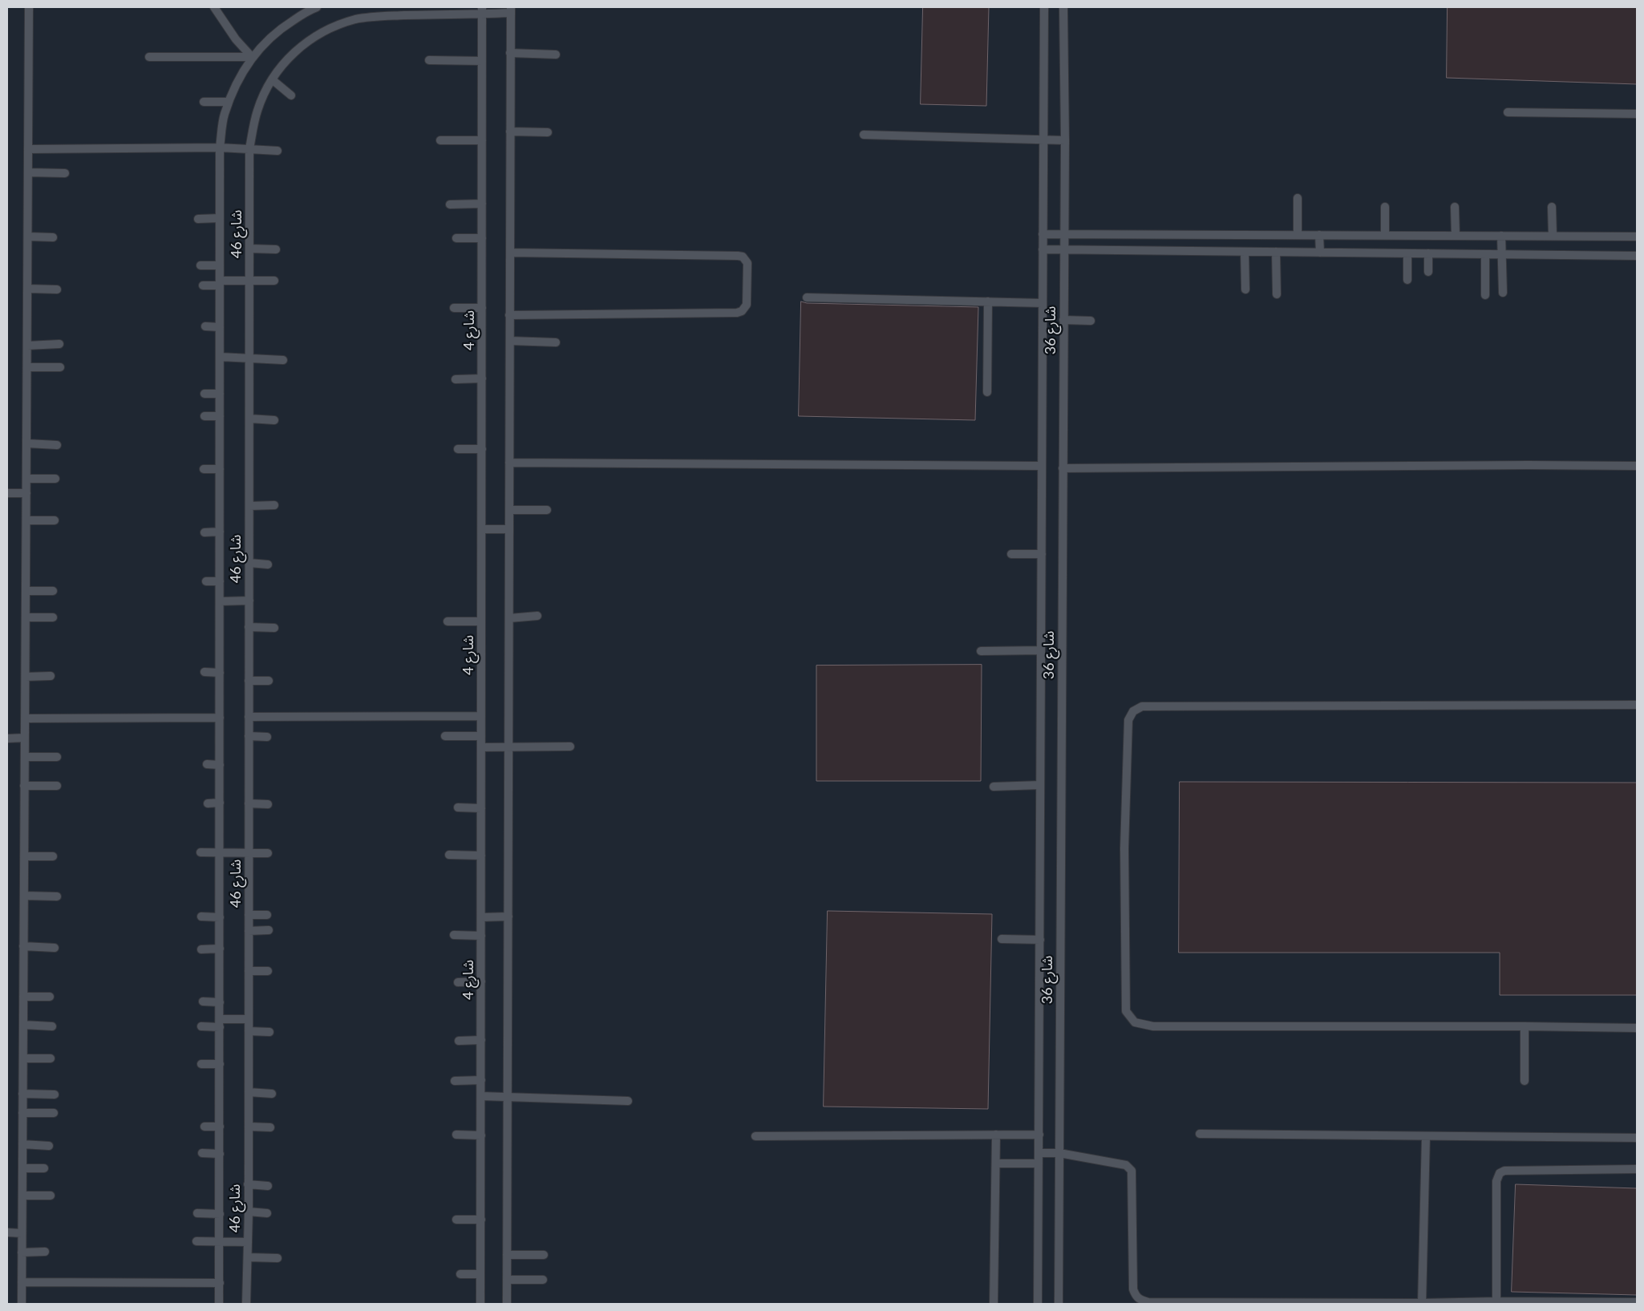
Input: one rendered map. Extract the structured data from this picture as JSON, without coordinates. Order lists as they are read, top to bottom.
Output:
{
  "streets": {
    "lane": ["شارع 46", "شارع 4", "شارع 36"]
  },
  "crossings": [
    ["شارع 46", "شارع 4"]
  ]
}
